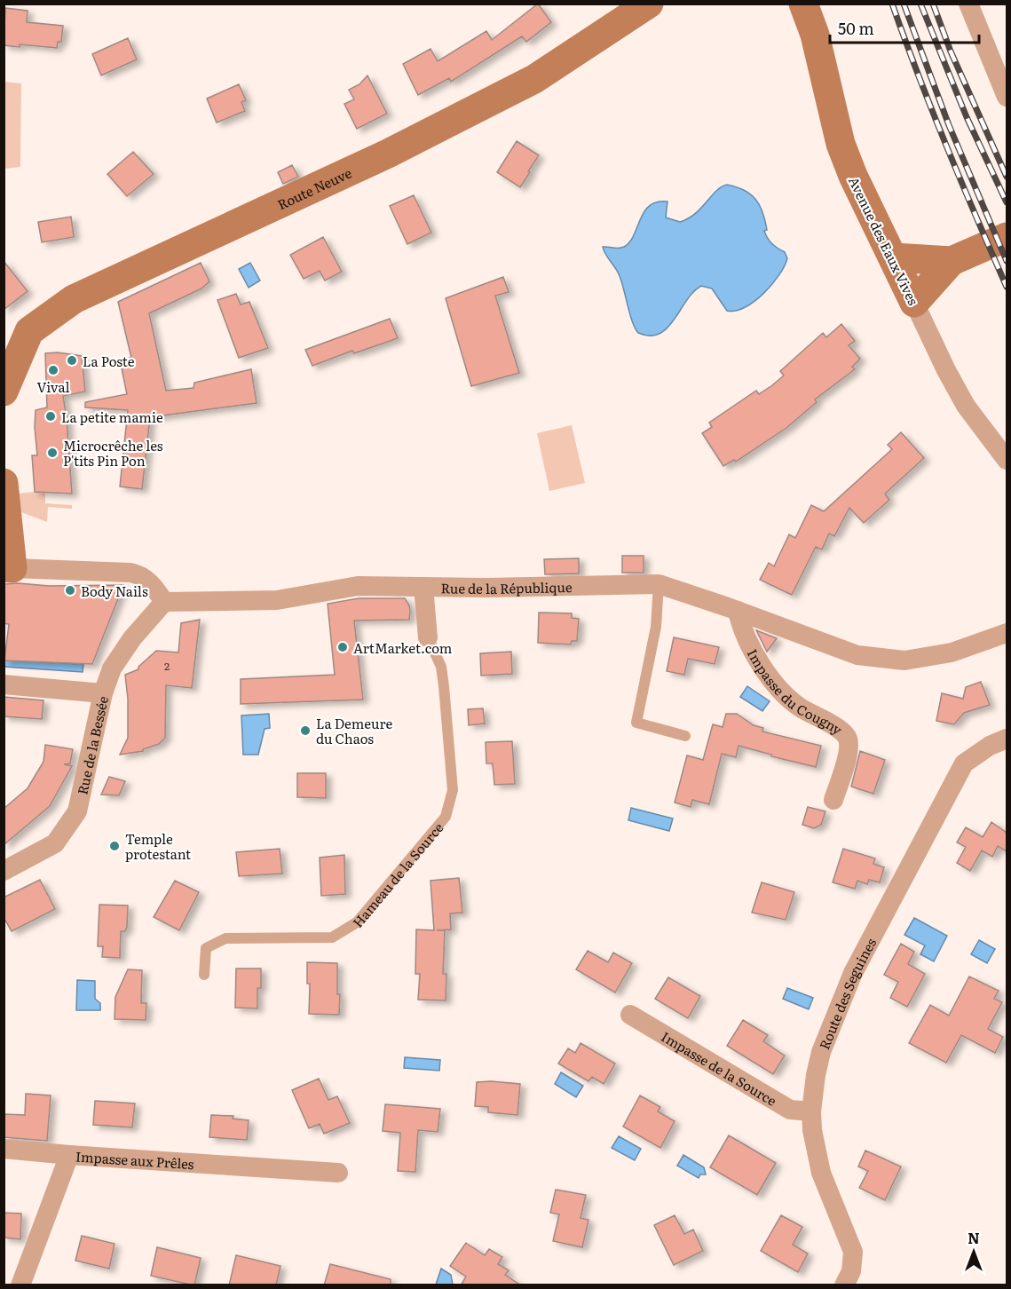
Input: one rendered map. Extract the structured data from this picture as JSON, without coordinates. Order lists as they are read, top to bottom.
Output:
{
  "streets": {
    "main road": ["Route Neuve", "Avenue des Eaux Vives"],
    "street": [
      "Rue de la République",
      "Impasse du Cougny",
      "Rue de la Bessée",
      "Hameau de la Source",
      "Route des Seguines",
      "Impasse de la Source",
      "Impasse aux Prêles"
    ]
  },
  "crossings": [
    ["Rue de la République", "Impasse du Cougny"],
    ["Rue de la République", "Rue de la Bessée"],
    ["Rue de la République", "Hameau de la Source"],
    ["Route des Seguines", "Impasse de la Source"]
  ],
  "places": [
    "La Poste",
    "Vival",
    "La petite mamie",
    "Microcrêche les P'tits Pin Pon",
    "Body Nails",
    "ArtMarket.com",
    "La Demeure du Chaos",
    "Temple protestant"
  ],
  "house_numbers": ["2"],
  "scale_bar": "50 m",
  "north": "top"
}
